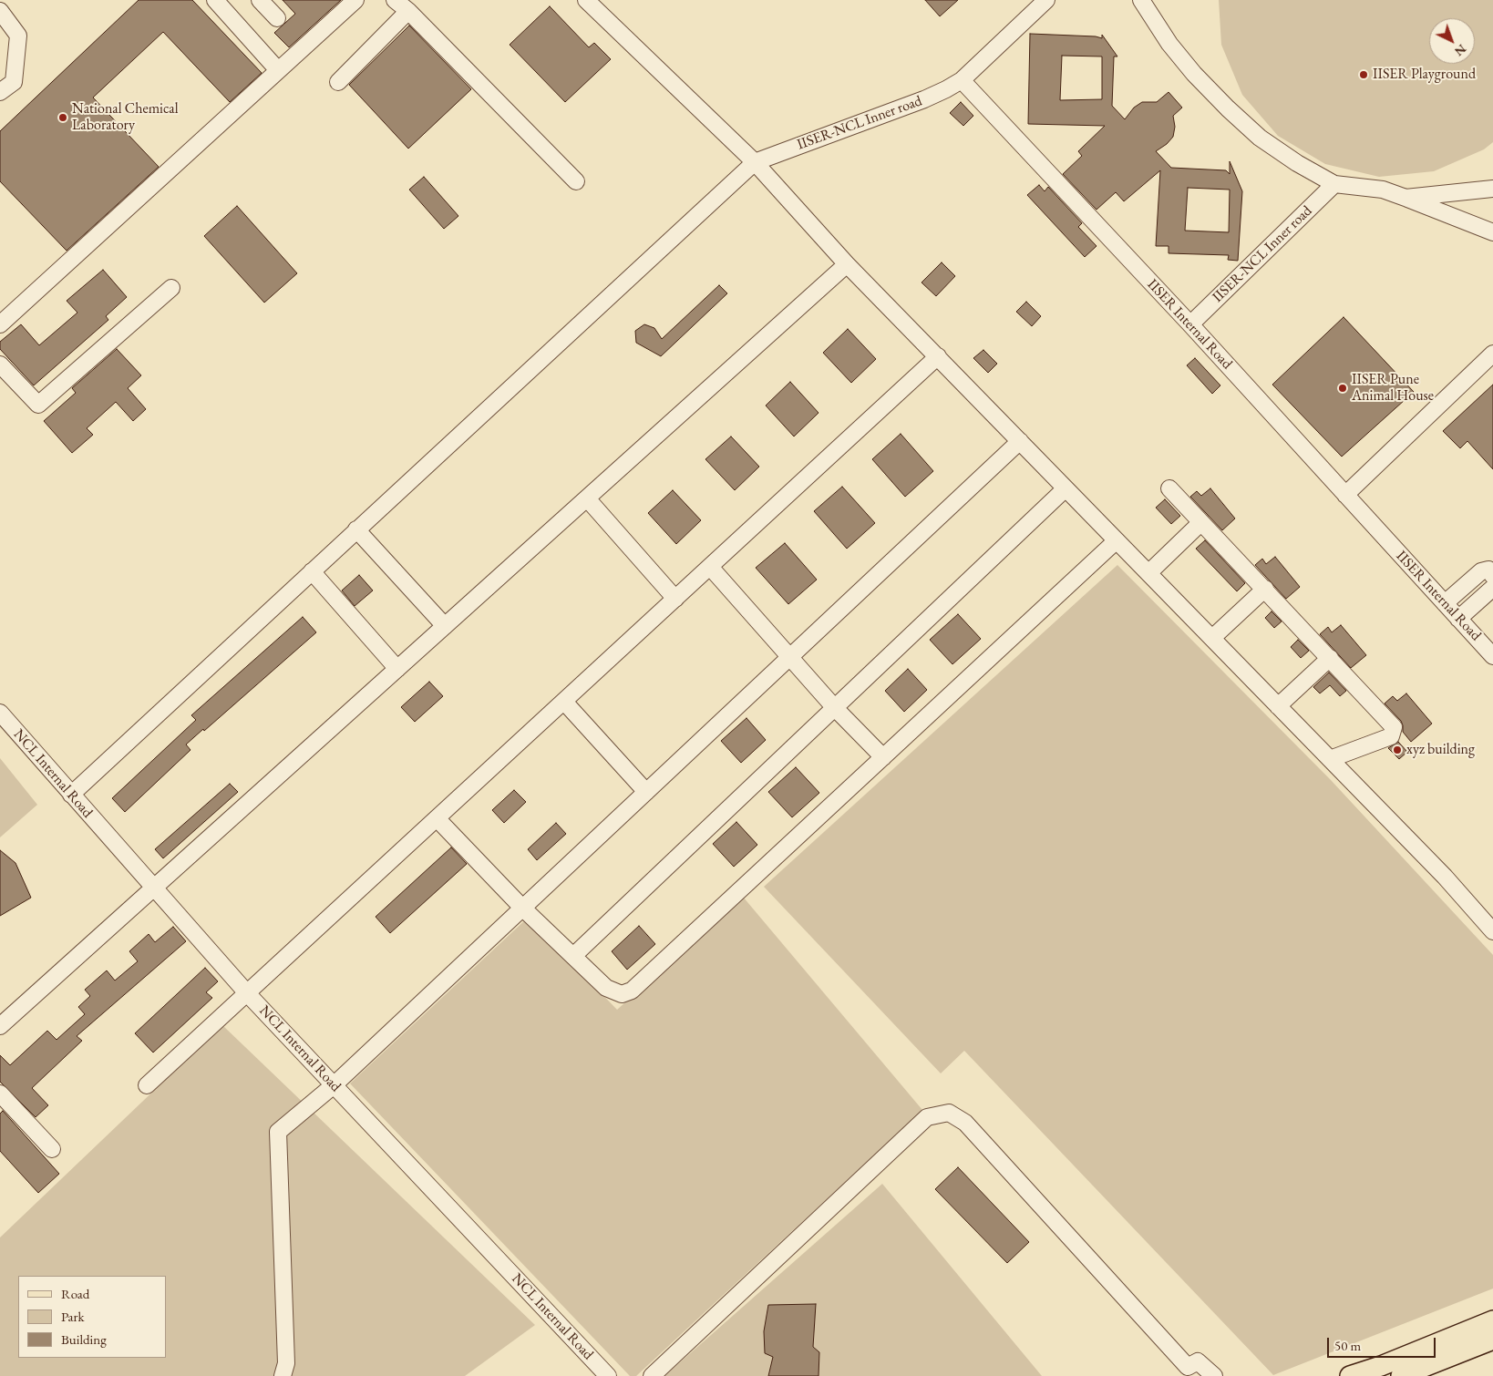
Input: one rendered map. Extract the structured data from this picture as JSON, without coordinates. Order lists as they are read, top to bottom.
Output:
{
  "streets": {
    "lane": ["IISER-NCL Inner road", "IISER Internal Road", "NCL Internal Road"]
  },
  "crossings": [
    ["IISER-NCL Inner road", "IISER Internal Road"]
  ],
  "places": [
    "IISER Playground",
    "National Chemical Laboratory",
    "IISER Pune Animal House",
    "xyz building"
  ],
  "legend": ["Road", "Park", "Building"],
  "scale_bar": "50 m",
  "north": "bottom right"
}
